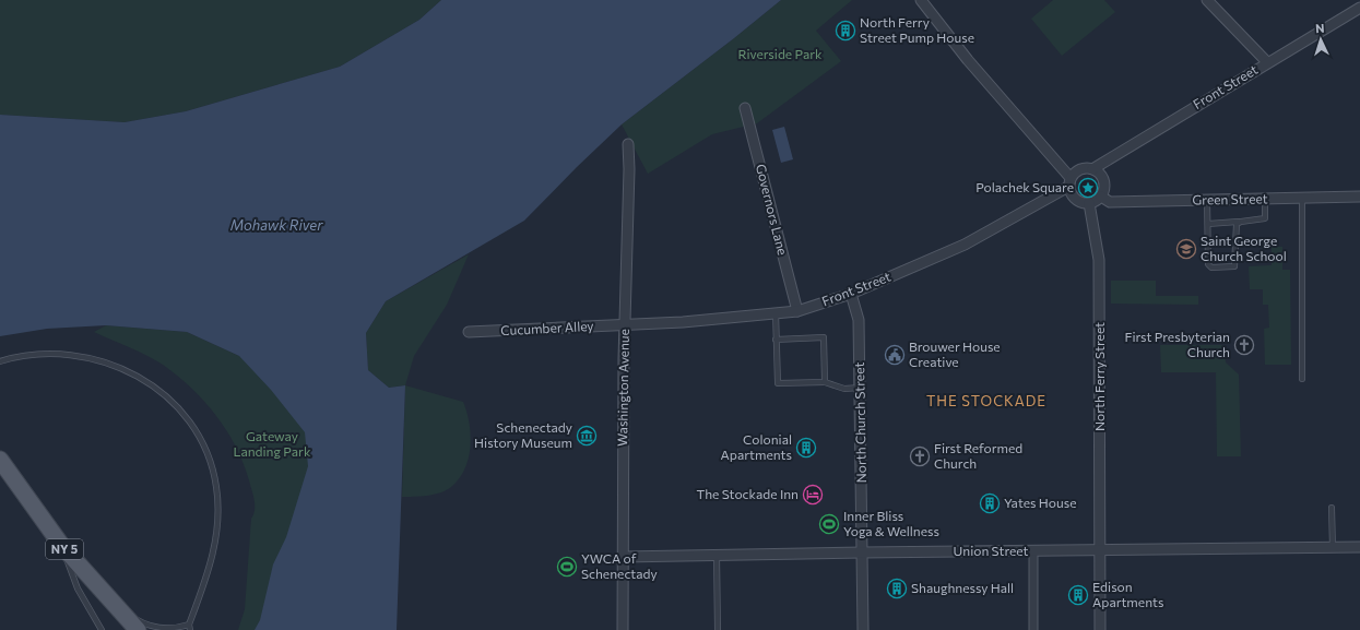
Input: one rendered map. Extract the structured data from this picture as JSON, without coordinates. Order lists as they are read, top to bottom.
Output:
{
  "streets": {
    "main road": ["NY 5"],
    "street": [
      "Front Street",
      "Green Street",
      "Governors Lane",
      "Cucumber Alley",
      "North Ferry Street",
      "Washington Avenue",
      "North Church Street",
      "Union Street"
    ]
  },
  "crossings": [
    ["Front Street", "Green Street"],
    ["Front Street", "Governors Lane"],
    ["Front Street", "Cucumber Alley"],
    ["Front Street", "North Ferry Street"],
    ["Front Street", "Washington Avenue"],
    ["Front Street", "North Church Street"],
    ["Green Street", "North Ferry Street"],
    ["Cucumber Alley", "Washington Avenue"],
    ["North Ferry Street", "Union Street"],
    ["Washington Avenue", "Union Street"],
    ["North Church Street", "Union Street"]
  ],
  "districts": ["THE STOCKADE"],
  "water": ["Mohawk River"],
  "parks": ["Riverside Park", "Gateway Landing Park"],
  "places": {
    "building": [
      "North Ferry Street Pump House",
      "Colonial Apartments",
      "Yates House",
      "Shaughnessy Hall",
      "Edison Apartments"
    ],
    "place": ["Polachek Square"],
    "school or university": ["Saint George Church School"],
    "church": ["First Presbyterian Church", "First Reformed Church"],
    "public building": ["Brouwer House Creative"],
    "museum": ["Schenectady History Museum"],
    "hotel": ["The Stockade Inn"],
    "sports": ["Inner Bliss Yoga & Wellness", "YWCA of Schenectady"]
  },
  "north": "top"
}
